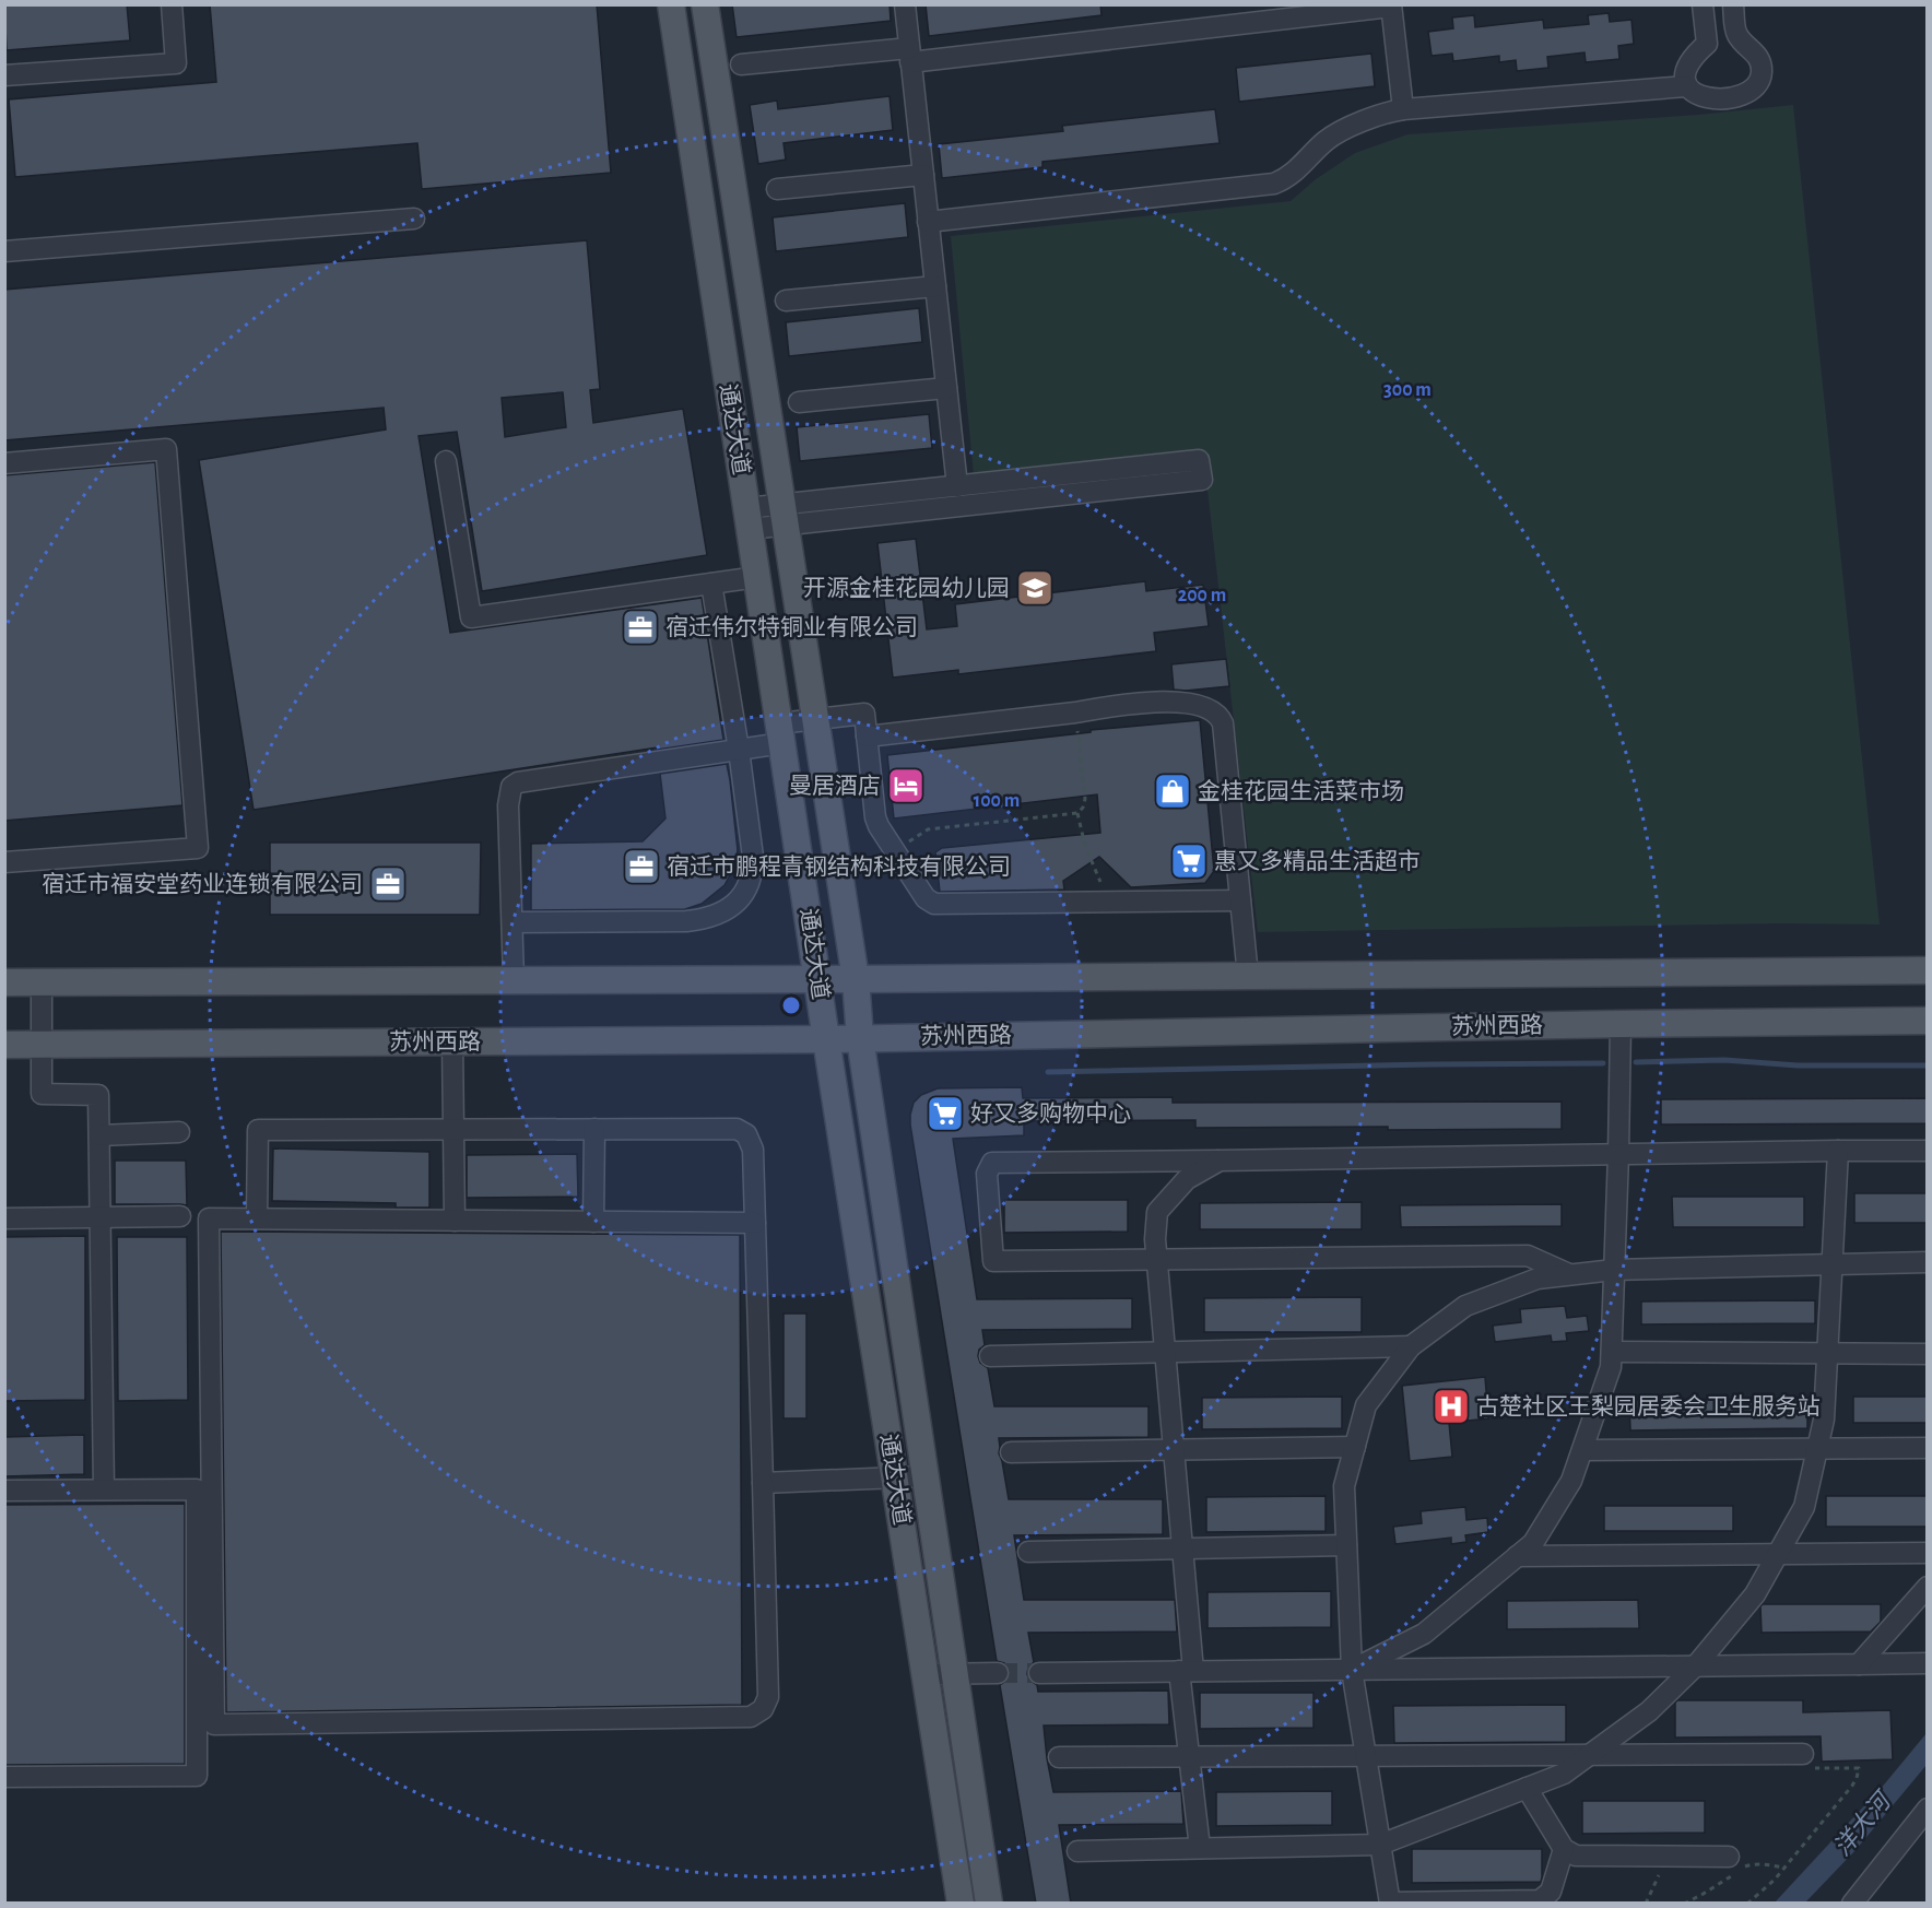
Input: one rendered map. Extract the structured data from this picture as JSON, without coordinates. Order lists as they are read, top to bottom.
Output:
{
  "streets": {
    "main road": ["通达大道", "苏州西路"]
  },
  "crossings": [
    ["通达大道", "苏州西路"]
  ],
  "water": ["洋大河"],
  "places": {
    "school or university": ["开源金桂花园幼儿园"],
    "office": ["宿迁伟尔特铜业有限公司", "宿迁市鹏程青钢结构科技有限公司", "宿迁市福安堂药业连锁有限公司"],
    "hotel": ["曼居酒店"],
    "shop": ["金桂花园生活菜市场"],
    "supermarket": ["惠又多精品生活超市", "好又多购物中心"],
    "hospital": ["古楚社区王梨园居委会卫生服务站"]
  },
  "rings": ["300 m", "200 m", "100 m"]
}
